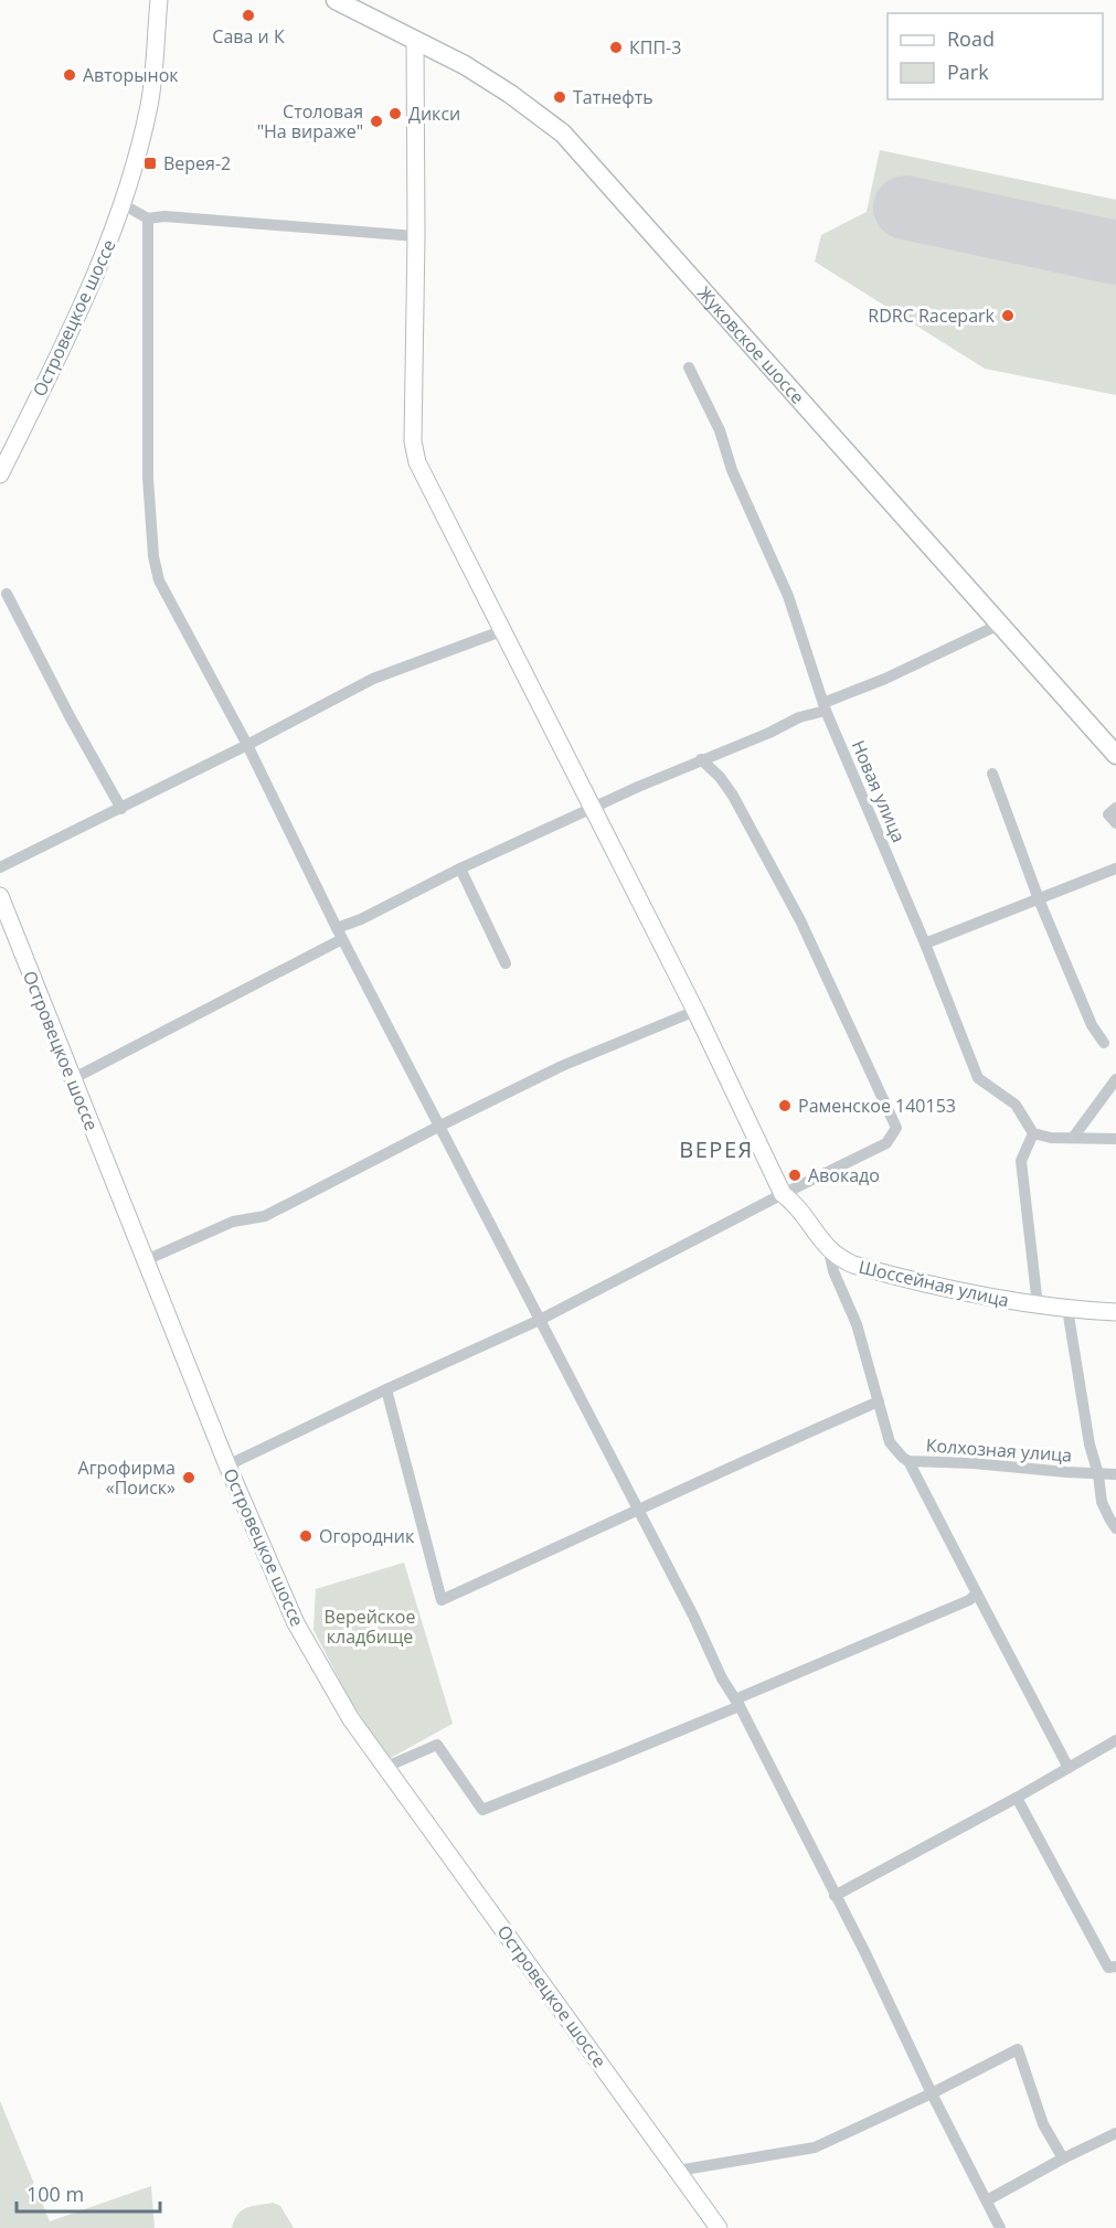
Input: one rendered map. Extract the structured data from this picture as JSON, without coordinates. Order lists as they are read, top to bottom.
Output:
{
  "streets": {
    "main road": ["Островецкое шоссе", "Жуковское шоссе", "Шоссейная улица"],
    "street": ["Новая улица", "Колхозная улица"]
  },
  "crossings": [
    ["Шоссейная улица", "Колхозная улица"]
  ],
  "districts": ["ВЕРЕЯ"],
  "parks": ["Верейское кладбище"],
  "places": {
    "other": [
      "Сава и К",
      "КПП-3",
      "Авторынок",
      "Татнефть",
      "Дикси",
      "Столовая \"На вираже\"",
      "RDRC Racepark",
      "Раменское 140153",
      "Авокадо",
      "Агрофирма «Поиск»",
      "Огородник"
    ],
    "transit": ["Верея-2"]
  },
  "legend": ["Road", "Park"],
  "scale_bar": "100 m"
}
